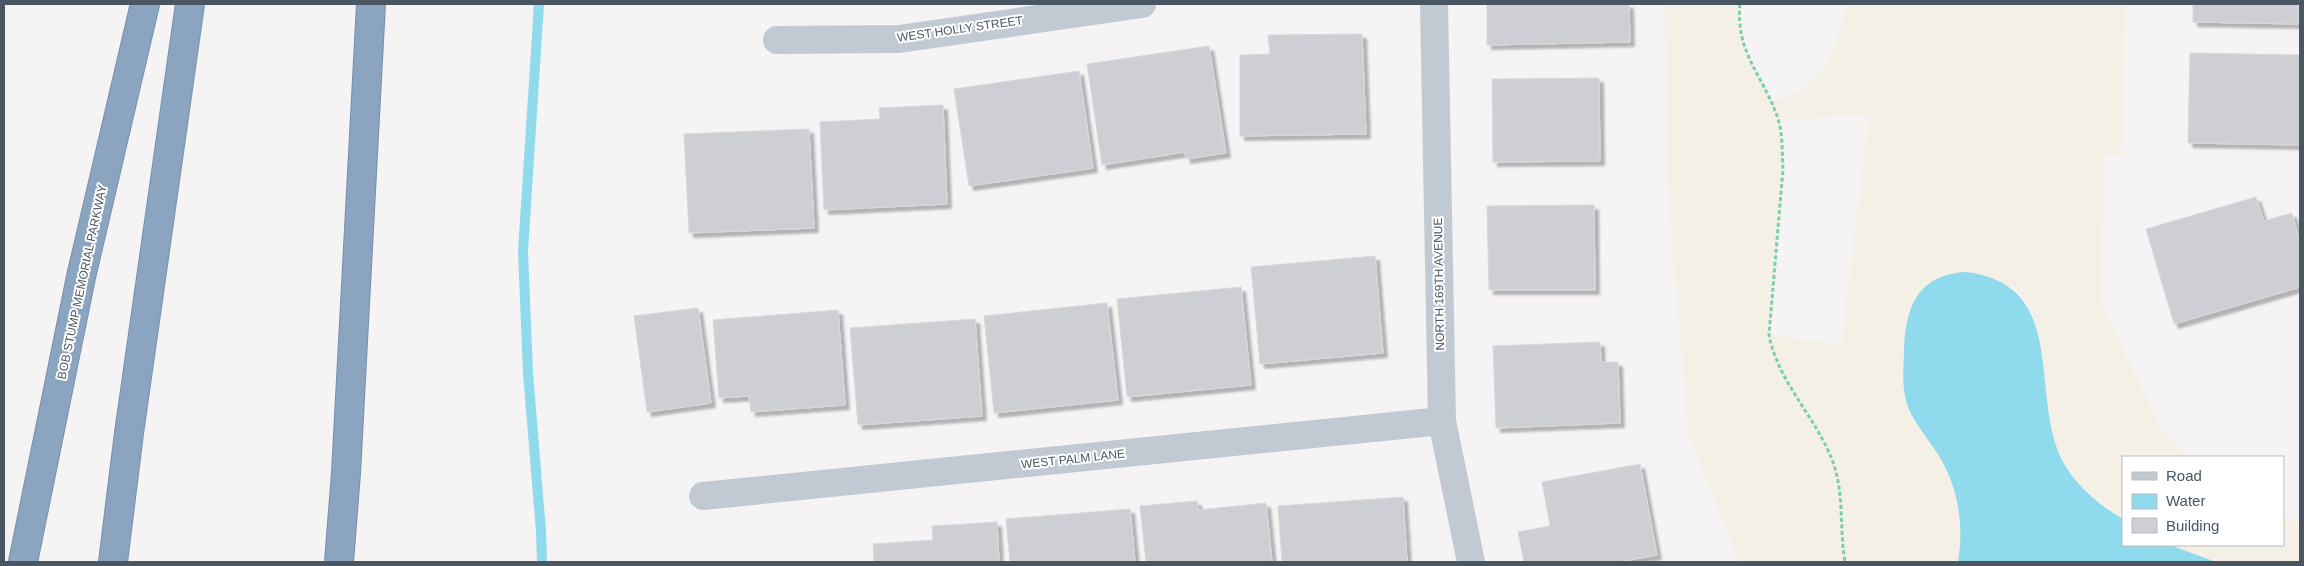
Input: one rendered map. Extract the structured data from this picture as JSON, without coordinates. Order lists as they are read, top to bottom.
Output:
{
  "streets": {
    "highway": ["BOB STUMP MEMORIAL PARKWAY"],
    "street": ["WEST HOLLY STREET", "NORTH 169TH AVENUE", "WEST PALM LANE"]
  },
  "crossings": [
    ["NORTH 169TH AVENUE", "WEST PALM LANE"]
  ],
  "legend": ["Road", "Water", "Building"]
}
